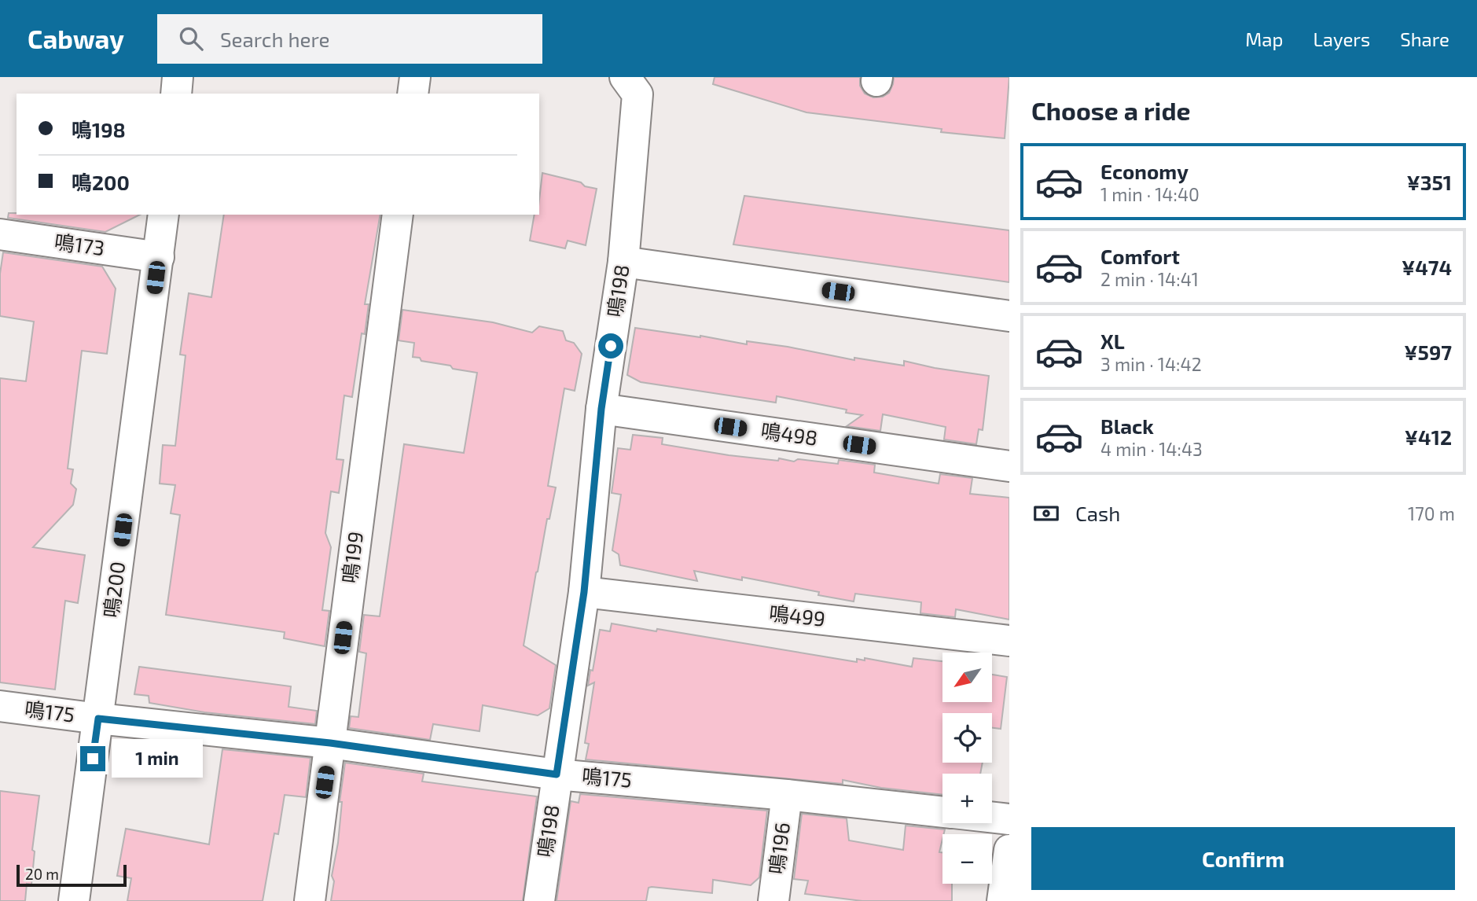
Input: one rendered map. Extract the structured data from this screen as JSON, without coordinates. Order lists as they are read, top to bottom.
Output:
{
  "streets": {
    "street": [
      "鳴173",
      "鳴198",
      "鳴498",
      "鳴199",
      "鳴200",
      "鳴499",
      "鳴175",
      "鳴196"
    ]
  },
  "crossings": [
    ["鳴173", "鳴200"],
    ["鳴198", "鳴498"],
    ["鳴198", "鳴499"],
    ["鳴198", "鳴175"],
    ["鳴199", "鳴175"],
    ["鳴200", "鳴175"],
    ["鳴175", "鳴196"]
  ],
  "scale_bar": "20 m",
  "north": "bottom left",
  "page": {
    "header": "Cabway",
    "search": "Search here",
    "nav": ["Map", "Layers", "Share"],
    "heading": "Choose a ride",
    "banner": ["鳴198", "鳴200"],
    "list": [
      {
        "name": "Economy",
        "note": "1 min · 14:40",
        "value": "¥351"
      },
      {
        "name": "Comfort",
        "note": "2 min · 14:41",
        "value": "¥474"
      },
      {
        "name": "XL",
        "note": "3 min · 14:42",
        "value": "¥597"
      },
      {
        "name": "Black",
        "note": "4 min · 14:43",
        "value": "¥412"
      }
    ],
    "pay": ["Cash", "170 m"],
    "map_buttons": ["+", "−"],
    "bubble": "1 min",
    "buttons": "Confirm",
    "scale": "20 m"
  }
}
